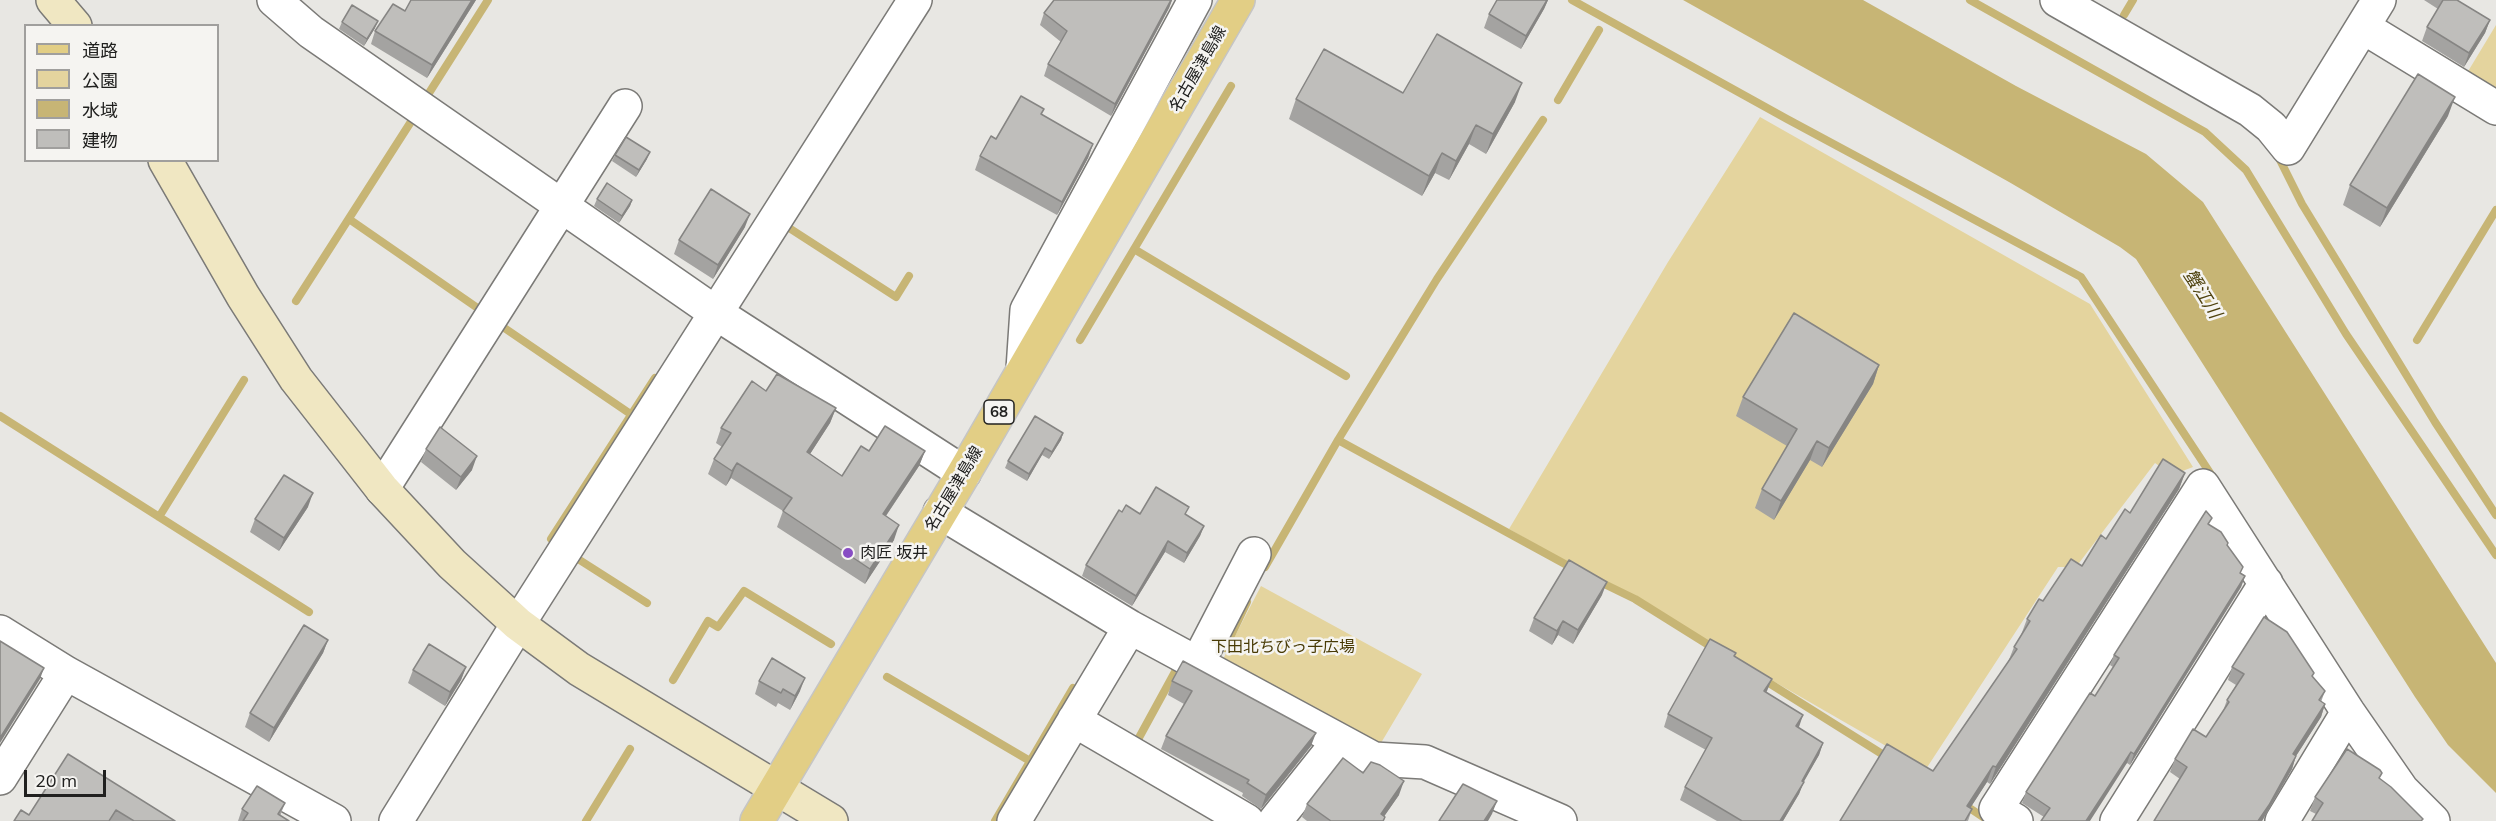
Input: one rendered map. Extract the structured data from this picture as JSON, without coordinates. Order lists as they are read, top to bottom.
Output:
{
  "streets": {
    "main road": ["名古屋津島線", "68"]
  },
  "water": ["蟹江川"],
  "parks": ["下田北ちびっ子広場"],
  "places": ["肉匠 坂井"],
  "legend": [
    "道路",
    "公園",
    "水域",
    "建物"
  ],
  "scale_bar": "20 m"
}
